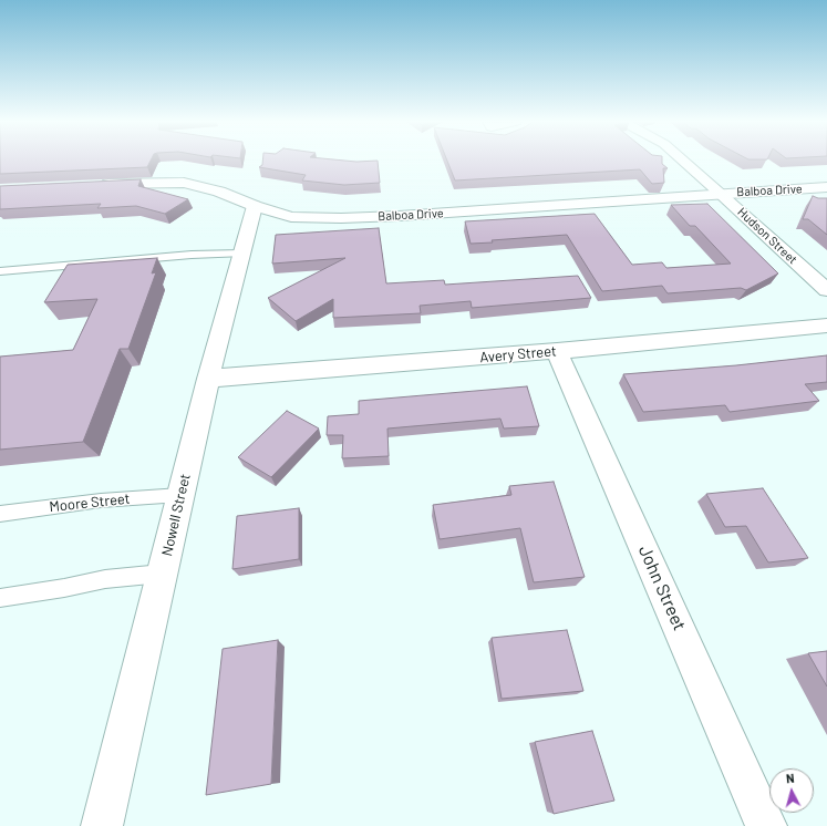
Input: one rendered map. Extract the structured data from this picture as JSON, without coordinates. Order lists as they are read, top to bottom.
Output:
{
  "streets": {
    "street": [
      "Balboa Drive",
      "Hudson Street",
      "Avery Street",
      "Nowell Street",
      "John Street"
    ],
    "lane": ["Moore Street"]
  },
  "crossings": [
    ["Balboa Drive", "Hudson Street"],
    ["Balboa Drive", "Nowell Street"],
    ["Avery Street", "Nowell Street"],
    ["Avery Street", "John Street"],
    ["Moore Street", "Nowell Street"]
  ],
  "north": "top"
}
